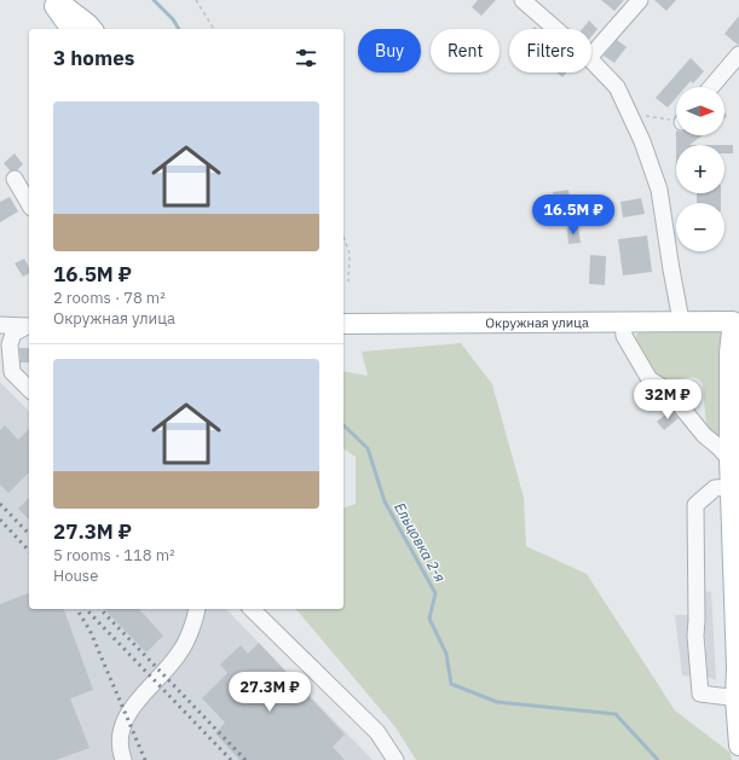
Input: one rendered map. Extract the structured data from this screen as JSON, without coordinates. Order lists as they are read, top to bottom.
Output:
{
  "streets": {
    "main road": ["Окружная улица"]
  },
  "water": ["Ельцовка 2-я"],
  "north": "right",
  "page": {
    "chip": ["Buy", "Rent", "Filters"],
    "heading": "3 homes",
    "map_buttons": ["+", "−"],
    "list": [
      {
        "name": "16.5M ₽",
        "note": "2 rooms · 78 m² · Окружная улица"
      },
      {
        "name": "27.3M ₽",
        "note": "5 rooms · 118 m² · House"
      }
    ],
    "price": ["16.5M ₽", "32M ₽", "27.3M ₽"]
  }
}
